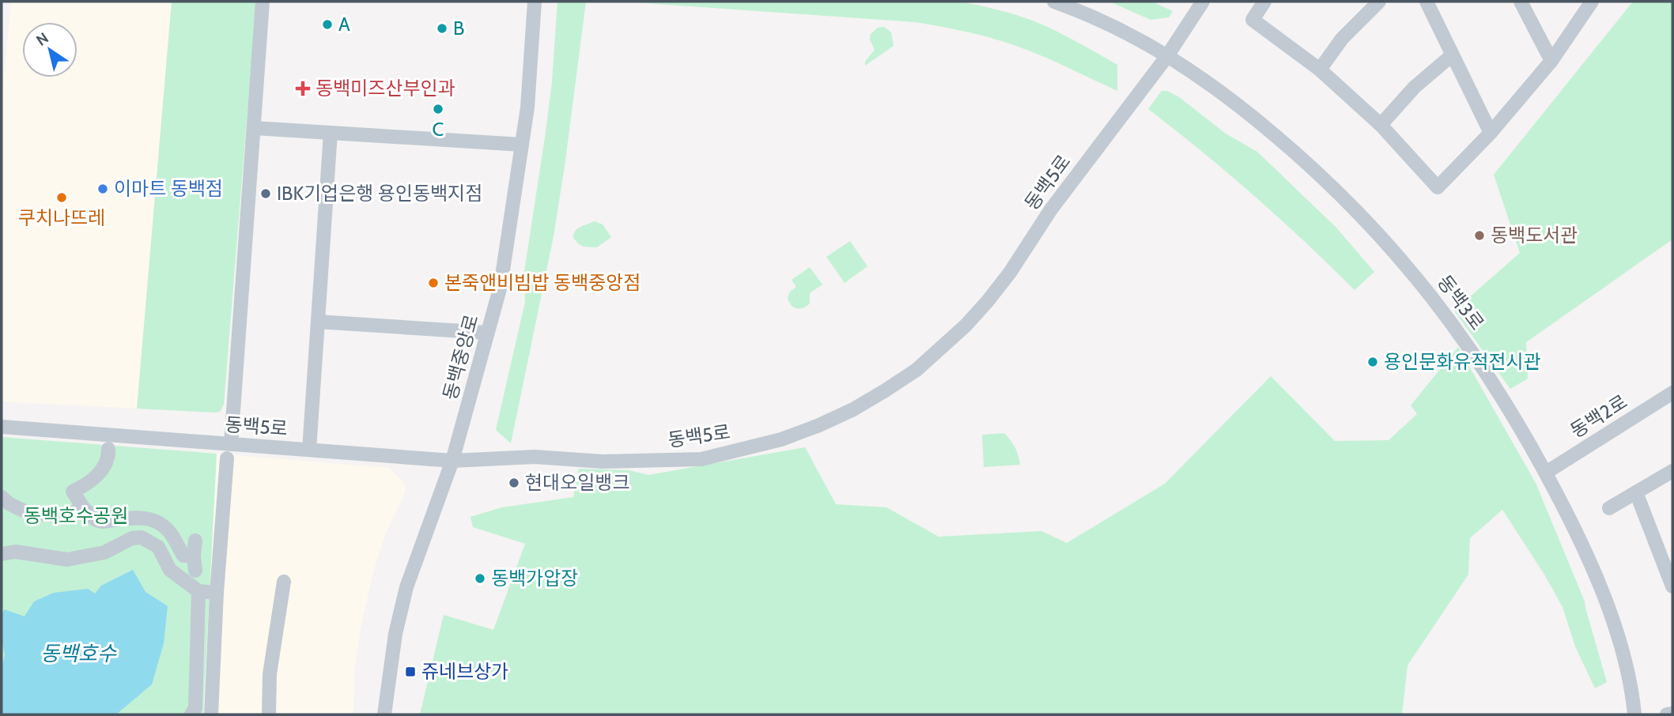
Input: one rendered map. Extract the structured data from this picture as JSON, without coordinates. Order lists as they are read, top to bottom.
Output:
{
  "streets": {
    "street": [
      "동백5로",
      "동백3로",
      "동백중앙로",
      "동백2로"
    ]
  },
  "crossings": [
    ["동백5로", "동백3로"],
    ["동백5로", "동백중앙로"],
    ["동백3로", "동백2로"]
  ],
  "water": ["동백호수"],
  "parks": ["동백호수공원"],
  "places": {
    "other": [
      "A",
      "B",
      "C",
      "이마트 동백점",
      "IBK기업은행 용인동백지점",
      "쿠치나뜨레",
      "동백도서관",
      "본죽앤비빔밥 동백중앙점",
      "용인문화유적전시관",
      "현대오일뱅크",
      "동백가압장"
    ],
    "health": ["동백미즈산부인과"],
    "transit": ["쥬네브상가"]
  },
  "north": "top left"
}
